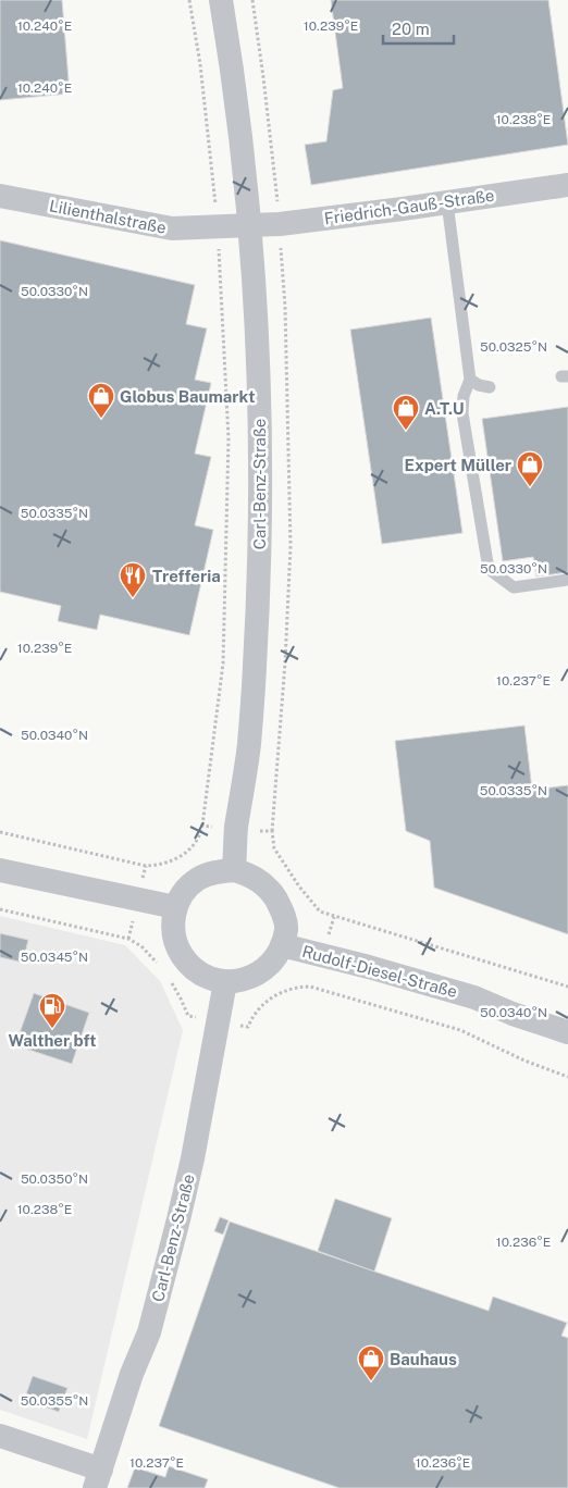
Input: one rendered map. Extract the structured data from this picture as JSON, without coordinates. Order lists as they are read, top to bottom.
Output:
{
  "streets": {
    "street": [
      "Friedrich-Gauß-Straße",
      "Lilienthalstraße",
      "Carl-Benz-Straße",
      "Rudolf-Diesel-Straße"
    ]
  },
  "crossings": [
    ["Friedrich-Gauß-Straße", "Lilienthalstraße"],
    ["Friedrich-Gauß-Straße", "Carl-Benz-Straße"],
    ["Lilienthalstraße", "Carl-Benz-Straße"],
    ["Carl-Benz-Straße", "Rudolf-Diesel-Straße"]
  ],
  "places": {
    "shop": [
      "Globus Baumarkt",
      "A.T.U",
      "Expert Müller",
      "Bauhaus"
    ],
    "restaurant": ["Trefferia"],
    "fuel station": ["Walther bft"]
  },
  "scale_bar": "20 m",
  "coordinates": [
    "10.240°E",
    "10.239°E",
    "10.238°E",
    "50.0330°N",
    "50.0325°N",
    "50.0335°N",
    "10.237°E",
    "50.0340°N",
    "50.0345°N",
    "50.0350°N",
    "10.236°E",
    "50.0355°N"
  ]
}
